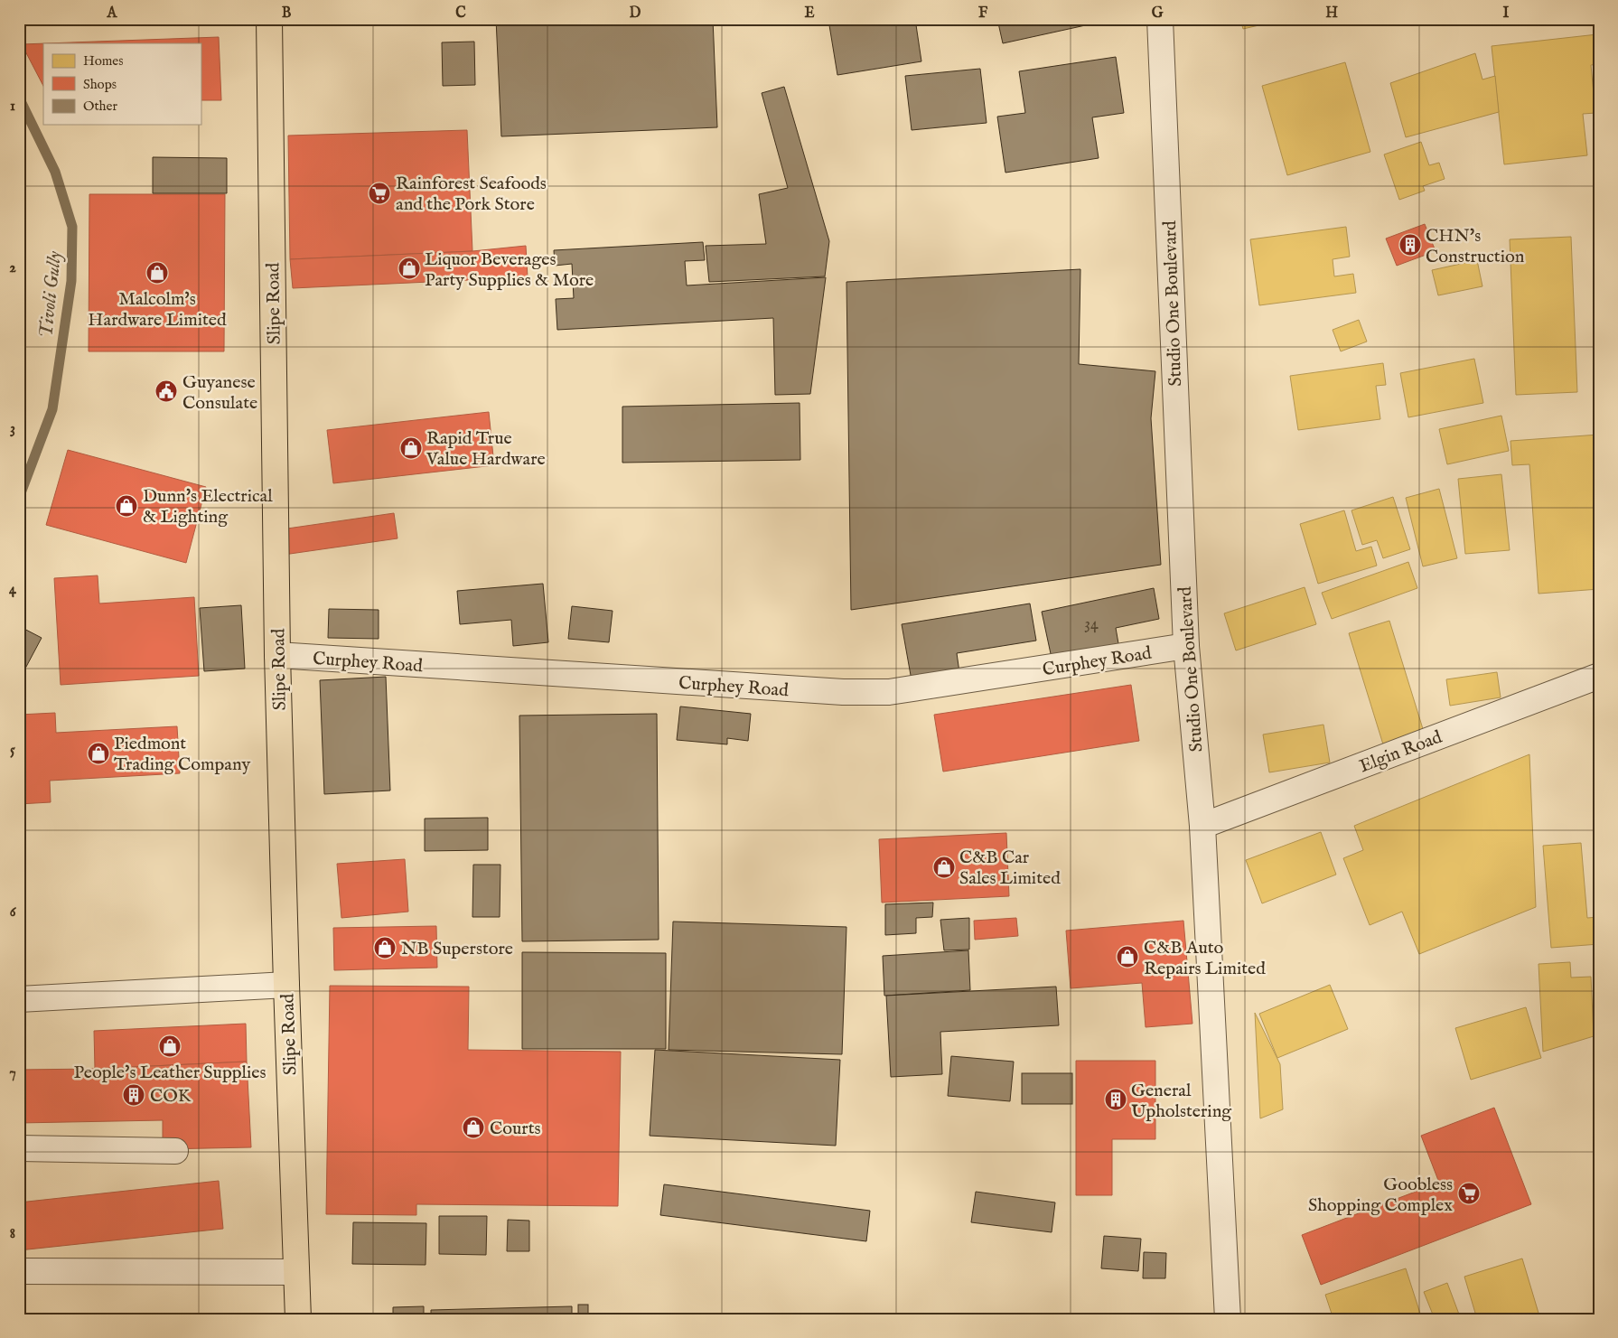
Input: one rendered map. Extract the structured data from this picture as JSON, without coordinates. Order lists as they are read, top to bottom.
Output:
{
  "streets": {
    "main road": ["Slipe Road"],
    "street": ["Studio One Boulevard", "Curphey Road", "Elgin Road"]
  },
  "crossings": [
    ["Slipe Road", "Curphey Road"],
    ["Studio One Boulevard", "Curphey Road"],
    ["Studio One Boulevard", "Elgin Road"]
  ],
  "water": ["Tivoli Gully"],
  "places": {
    "supermarket": ["Rainforest Seafoods and the Pork Store", "Goobless Shopping Complex"],
    "building": ["CHN's Construction", "COK", "General Upholstering"],
    "shop": [
      "Liquor Beverages Party Supplies & More",
      "Malcolm's Hardware Limited",
      "Rapid True Value Hardware",
      "Dunn's Electrical & Lighting",
      "Piedmont Trading Company",
      "C&B Car Sales Limited",
      "NB Superstore",
      "C&B Auto Repairs Limited",
      "People's Leather Supplies",
      "Courts"
    ],
    "public building": ["Guyanese Consulate"]
  },
  "house_numbers": ["34"],
  "legend": ["Homes", "Shops", "Other"],
  "grid": {
    "columns": [
      "A",
      "B",
      "C",
      "D",
      "E",
      "F",
      "G",
      "H",
      "I"
    ],
    "rows": [
      "1",
      "2",
      "3",
      "4",
      "5",
      "6",
      "7",
      "8"
    ]
  }
}
